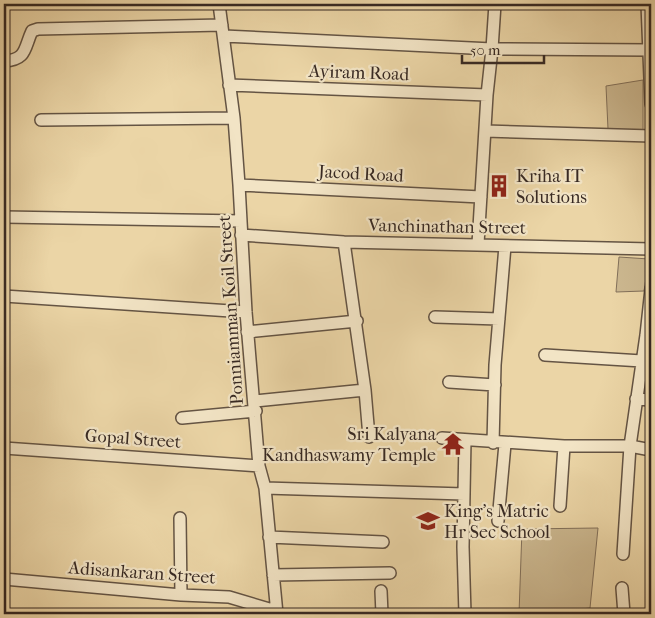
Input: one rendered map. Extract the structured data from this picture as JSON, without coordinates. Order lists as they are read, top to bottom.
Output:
{
  "streets": {
    "street": [
      "Ayiram Road",
      "Jacod Road",
      "Vanchinathan Street",
      "Ponniamman Koil Street",
      "Gopal Street",
      "Adisankaran Street"
    ]
  },
  "crossings": [
    ["Ayiram Road", "Ponniamman Koil Street"],
    ["Jacod Road", "Ponniamman Koil Street"],
    ["Vanchinathan Street", "Ponniamman Koil Street"],
    ["Ponniamman Koil Street", "Gopal Street"],
    ["Ponniamman Koil Street", "Adisankaran Street"]
  ],
  "places": {
    "building": ["Kriha IT Solutions"],
    "temple": ["Sri Kalyana Kandhaswamy Temple"],
    "school or university": ["King's Matric Hr Sec School"]
  },
  "scale_bar": "50 m"
}
